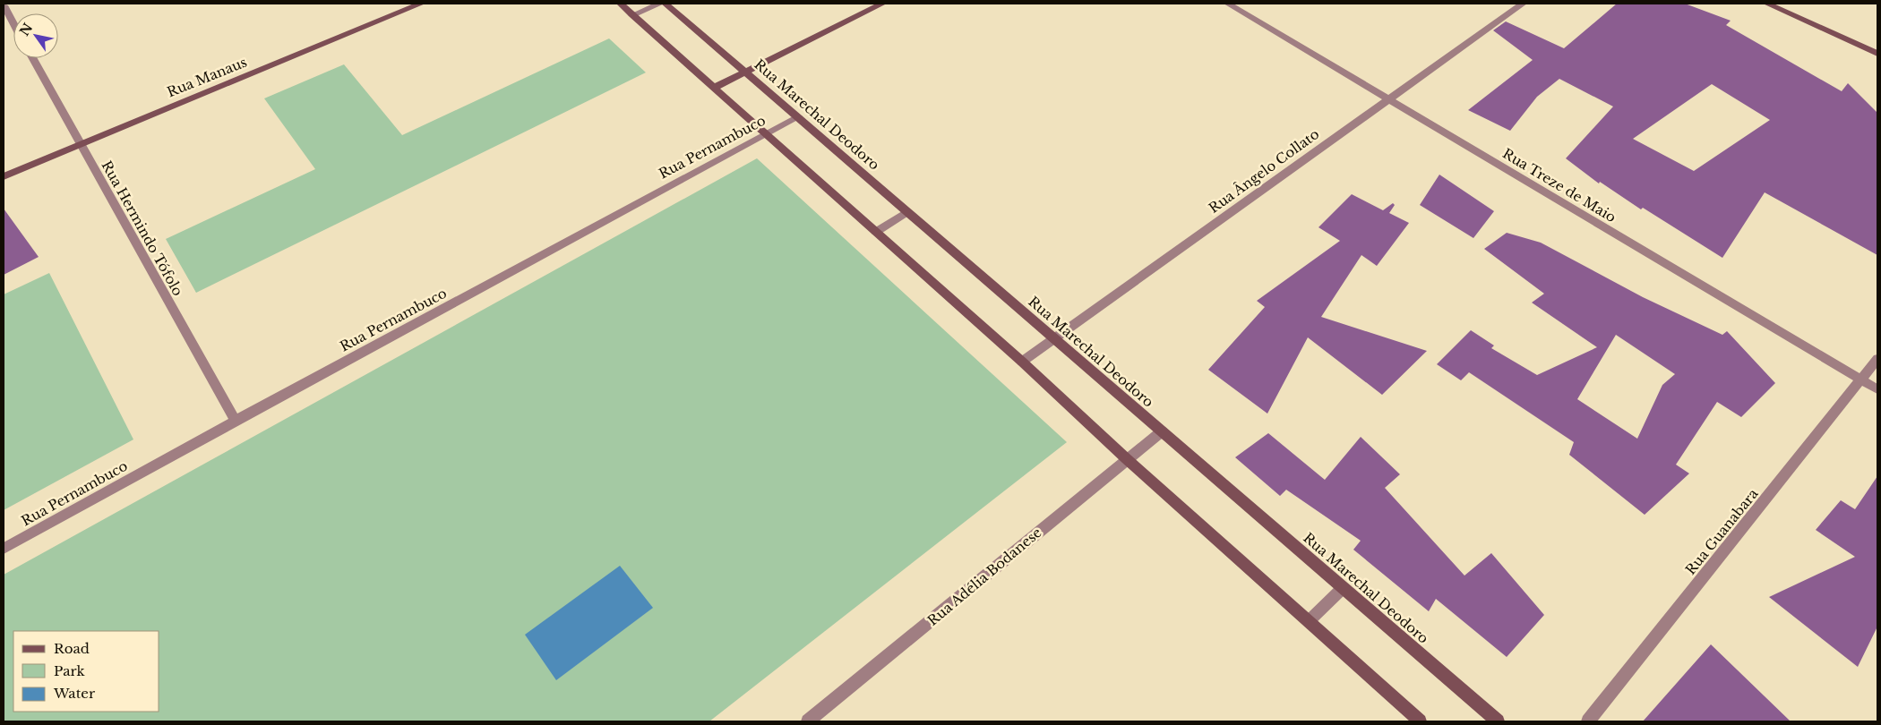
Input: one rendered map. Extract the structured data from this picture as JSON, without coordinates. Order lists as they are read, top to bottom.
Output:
{
  "streets": {
    "street": [
      "Rua Manaus",
      "Rua Marechal Deodoro",
      "Rua Pernambuco",
      "Rua Ângelo Collato",
      "Rua Treze de Maio",
      "Rua Hermindo Tófolo",
      "Rua Guanabara",
      "Rua Adélia Bodanese"
    ]
  },
  "crossings": [
    ["Rua Manaus", "Rua Hermindo Tófolo"],
    ["Rua Marechal Deodoro", "Rua Pernambuco"],
    ["Rua Marechal Deodoro", "Rua Ângelo Collato"],
    ["Rua Marechal Deodoro", "Rua Adélia Bodanese"],
    ["Rua Pernambuco", "Rua Hermindo Tófolo"],
    ["Rua Ângelo Collato", "Rua Treze de Maio"],
    ["Rua Treze de Maio", "Rua Guanabara"]
  ],
  "legend": ["Road", "Park", "Water"],
  "north": "top left"
}
